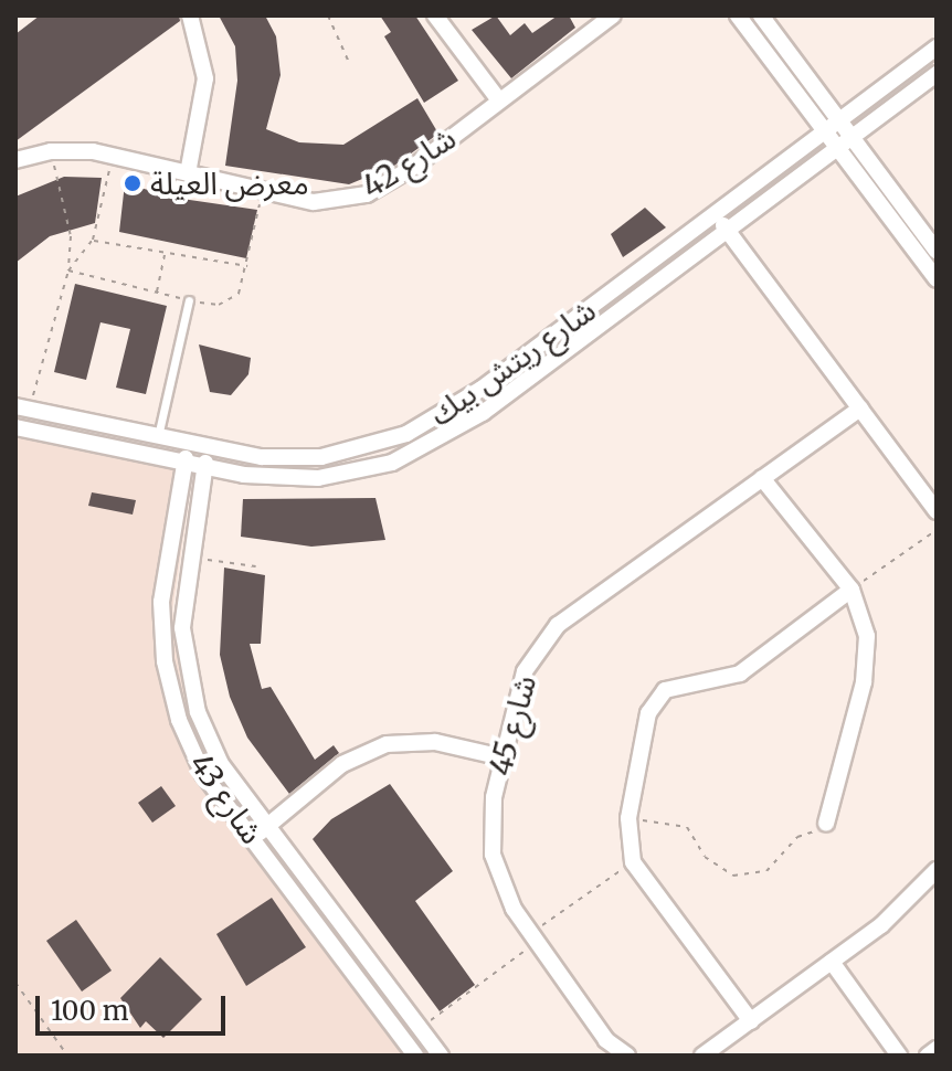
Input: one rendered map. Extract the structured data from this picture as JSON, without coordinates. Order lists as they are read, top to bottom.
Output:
{
  "streets": {
    "street": [
      "شارع 42",
      "شارع ريتش بيك",
      "شارع 45",
      "شارع 43"
    ]
  },
  "crossings": [
    ["شارع ريتش بيك", "شارع 43"]
  ],
  "places": ["معرض العيلة"],
  "scale_bar": "100 m"
}
